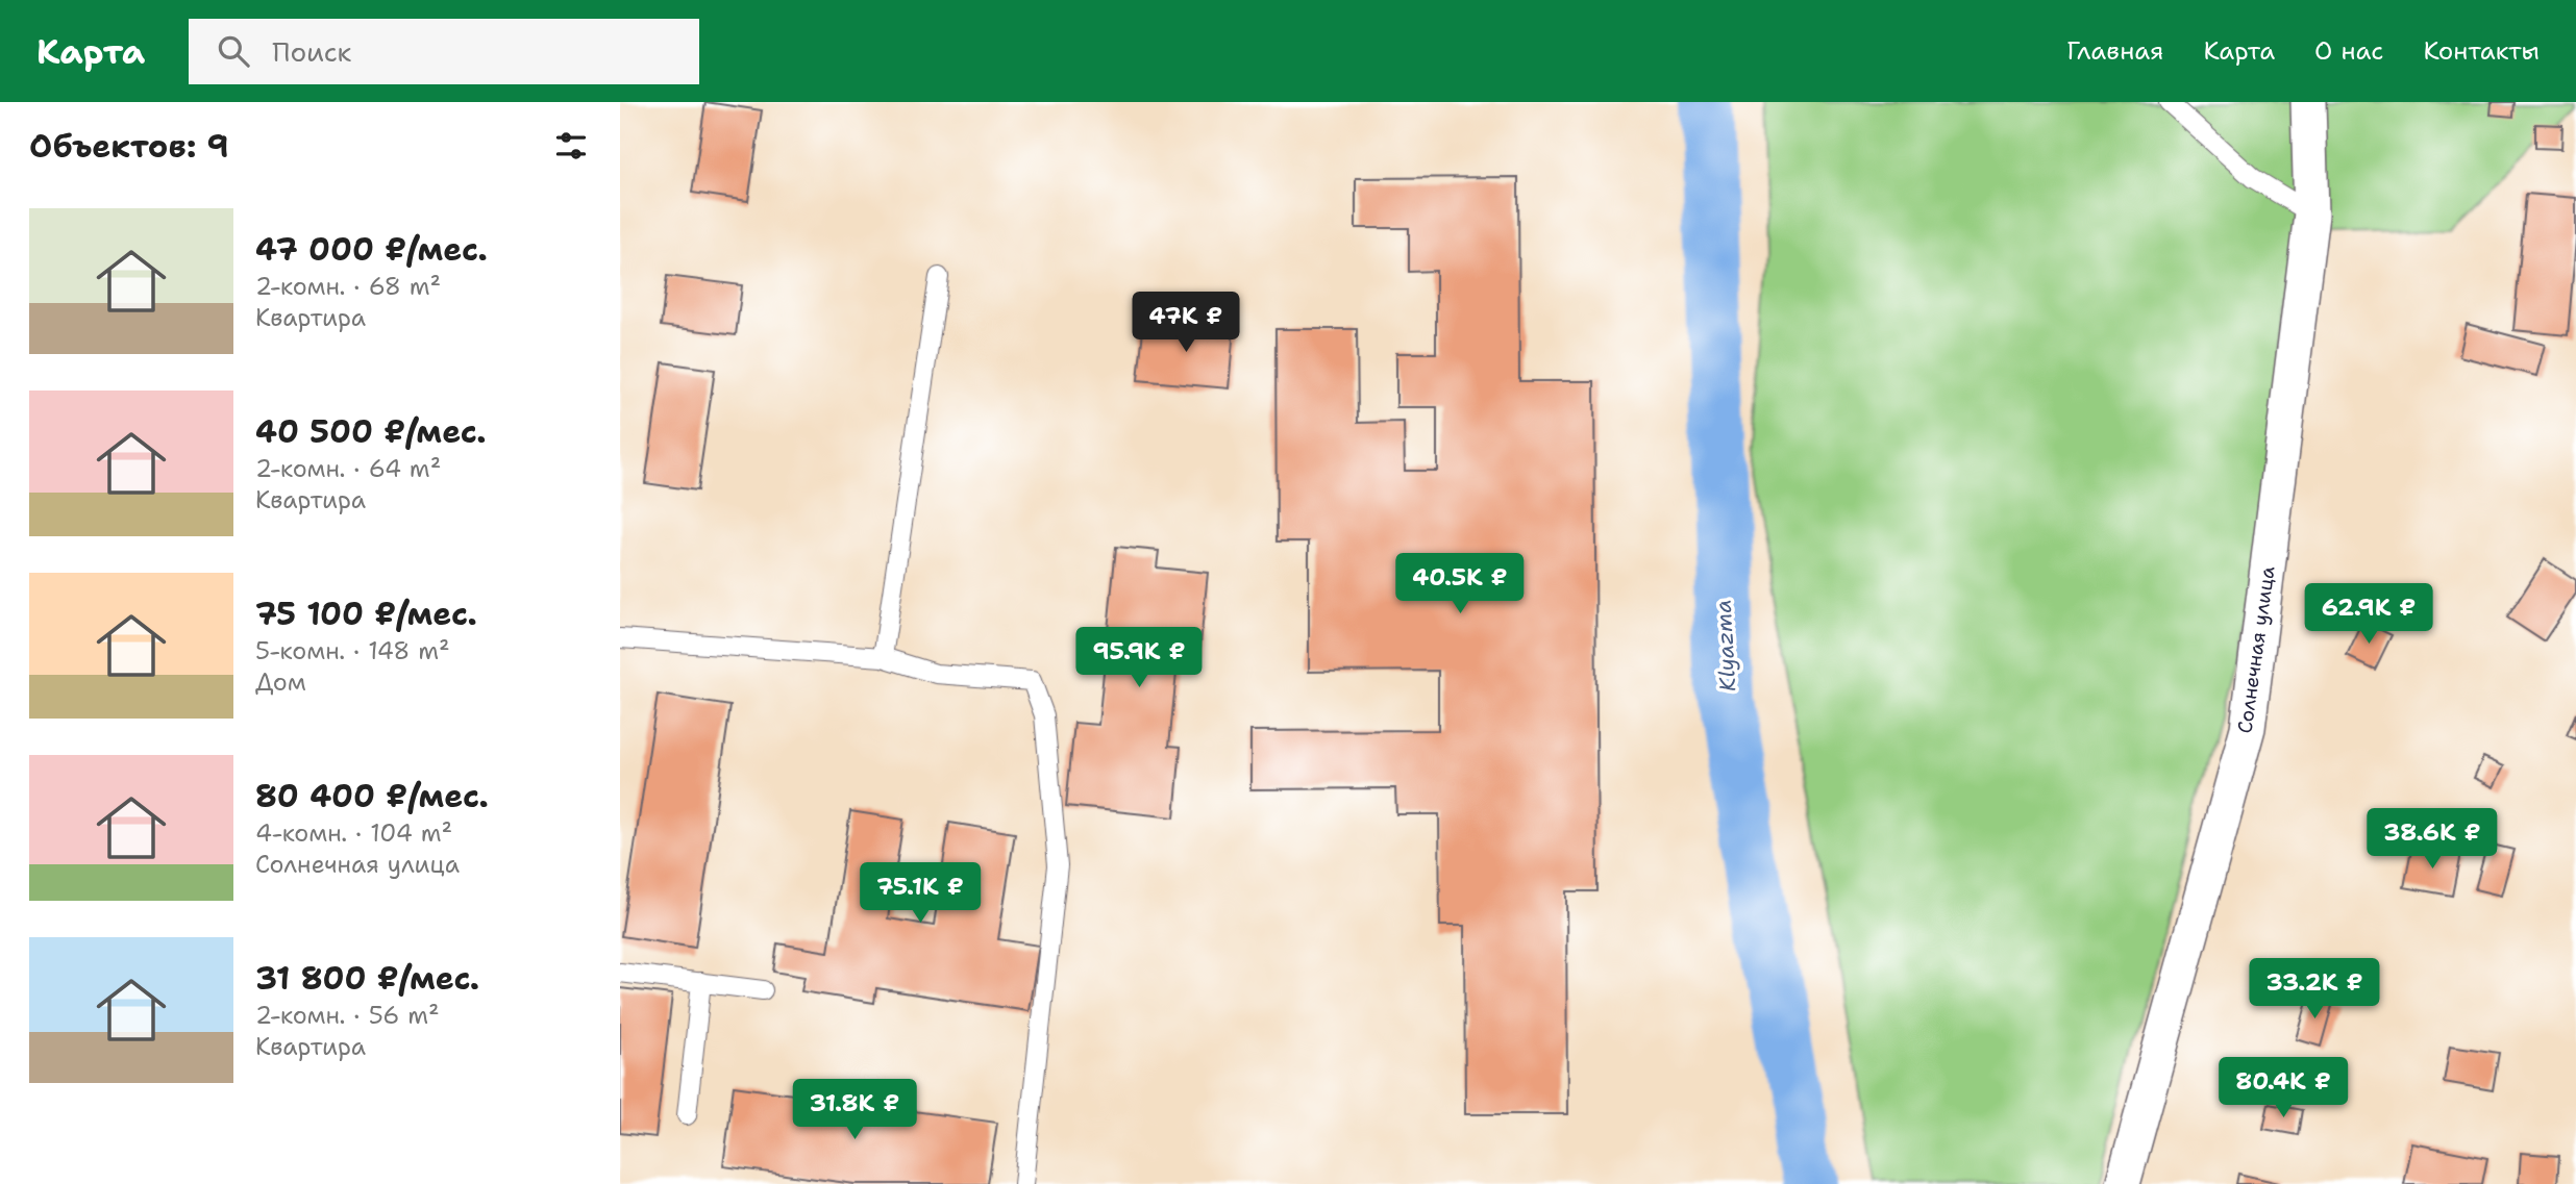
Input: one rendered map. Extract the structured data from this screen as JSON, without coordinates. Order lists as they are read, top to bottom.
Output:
{
  "streets": {
    "street": ["Солнечная улица"]
  },
  "water": ["Klyazma"],
  "page": {
    "header": "Карта",
    "search": "Поиск",
    "nav": [
      "Главная",
      "Карта",
      "О нас",
      "Контакты"
    ],
    "heading": "Объектов: 9",
    "list": [
      {
        "name": "47 000 ₽/мес.",
        "note": "2-комн. · 68 m² · Квартира"
      },
      {
        "name": "40 500 ₽/мес.",
        "note": "2-комн. · 64 m² · Квартира"
      },
      {
        "name": "75 100 ₽/мес.",
        "note": "5-комн. · 148 m² · Дом"
      },
      {
        "name": "80 400 ₽/мес.",
        "note": "4-комн. · 104 m² · Солнечная улица"
      },
      {
        "name": "31 800 ₽/мес.",
        "note": "2-комн. · 56 m² · Квартира"
      }
    ],
    "price": [
      "47K ₽",
      "40.5K ₽",
      "62.9K ₽",
      "95.9K ₽",
      "38.6K ₽",
      "75.1K ₽",
      "33.2K ₽",
      "80.4K ₽",
      "31.8K ₽"
    ]
  }
}
